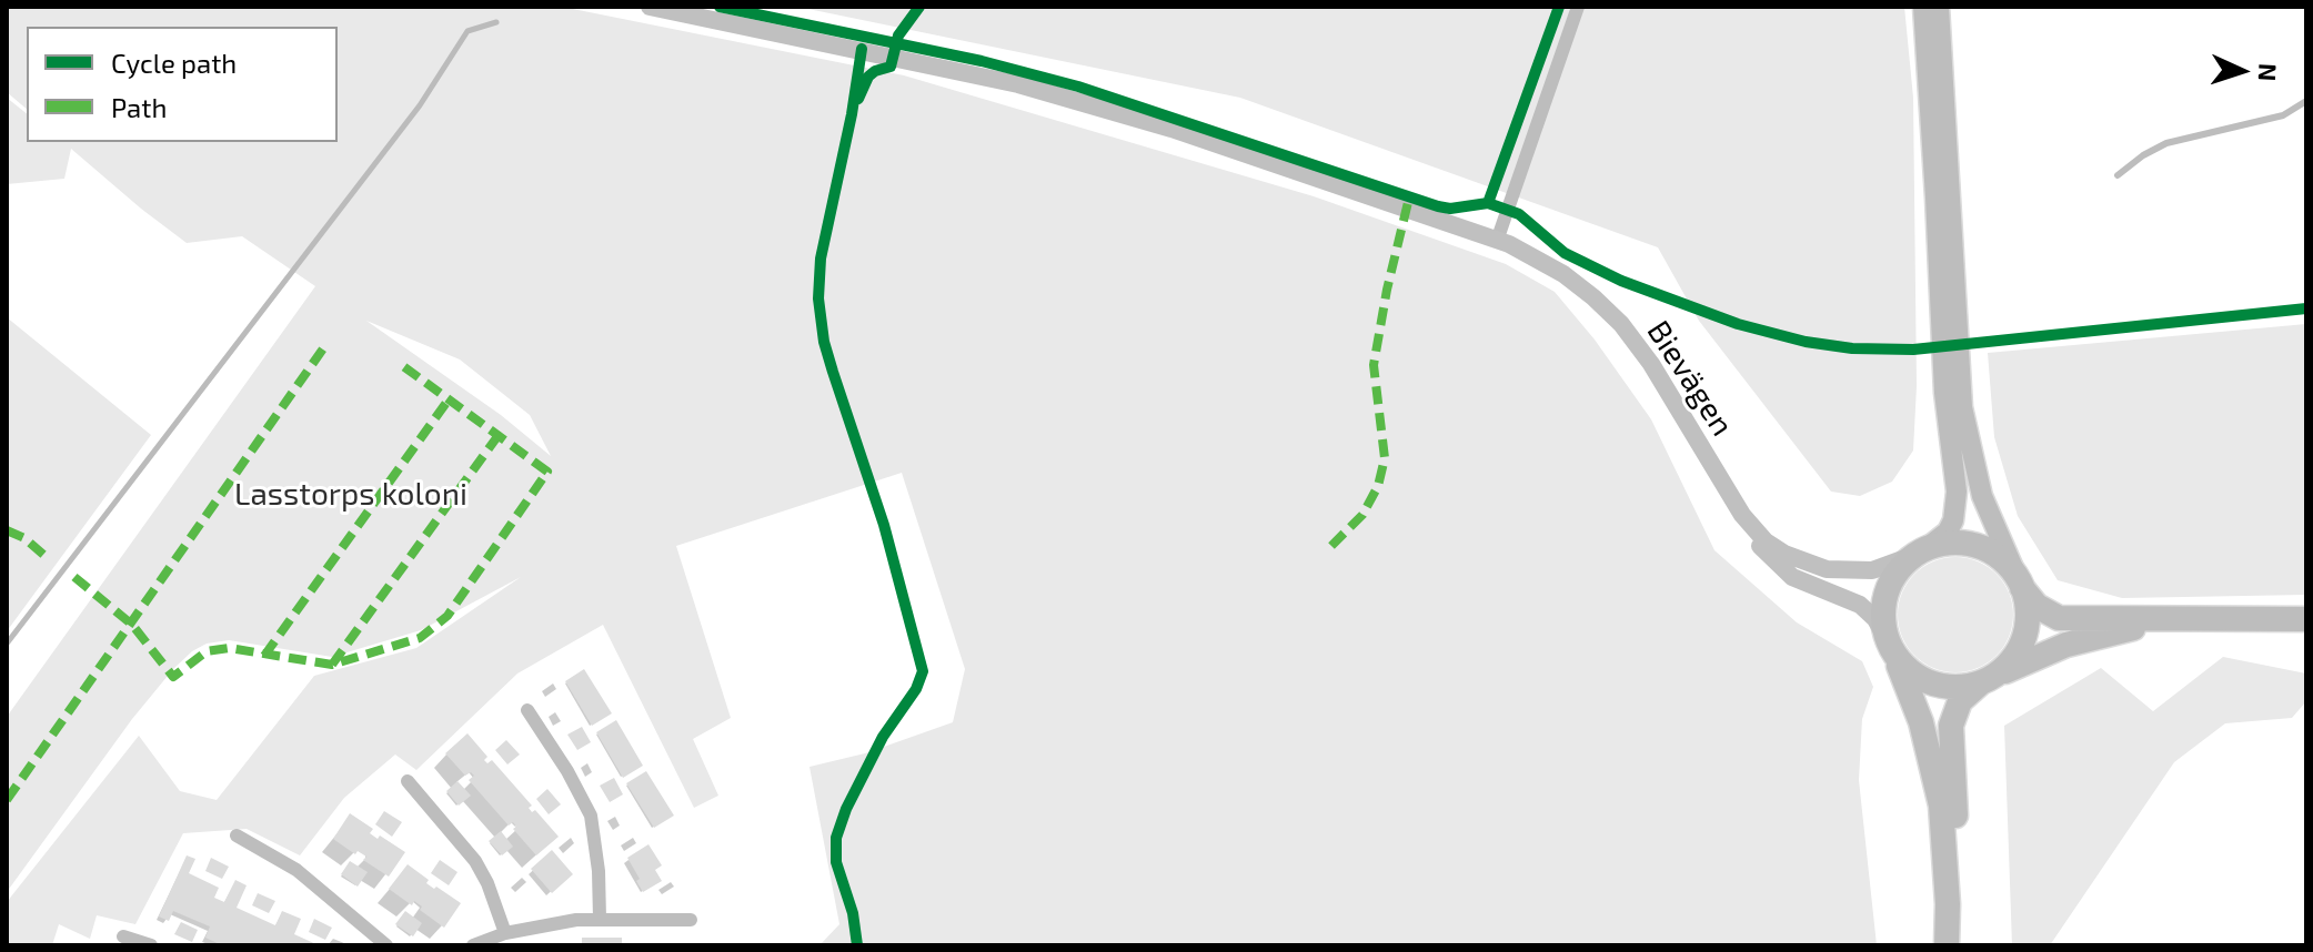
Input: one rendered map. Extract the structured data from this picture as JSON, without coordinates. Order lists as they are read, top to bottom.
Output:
{
  "streets": {
    "street": ["Bievägen"]
  },
  "parks": ["Lasstorps koloni"],
  "legend": ["Cycle path", "Path"],
  "north": "right"
}
